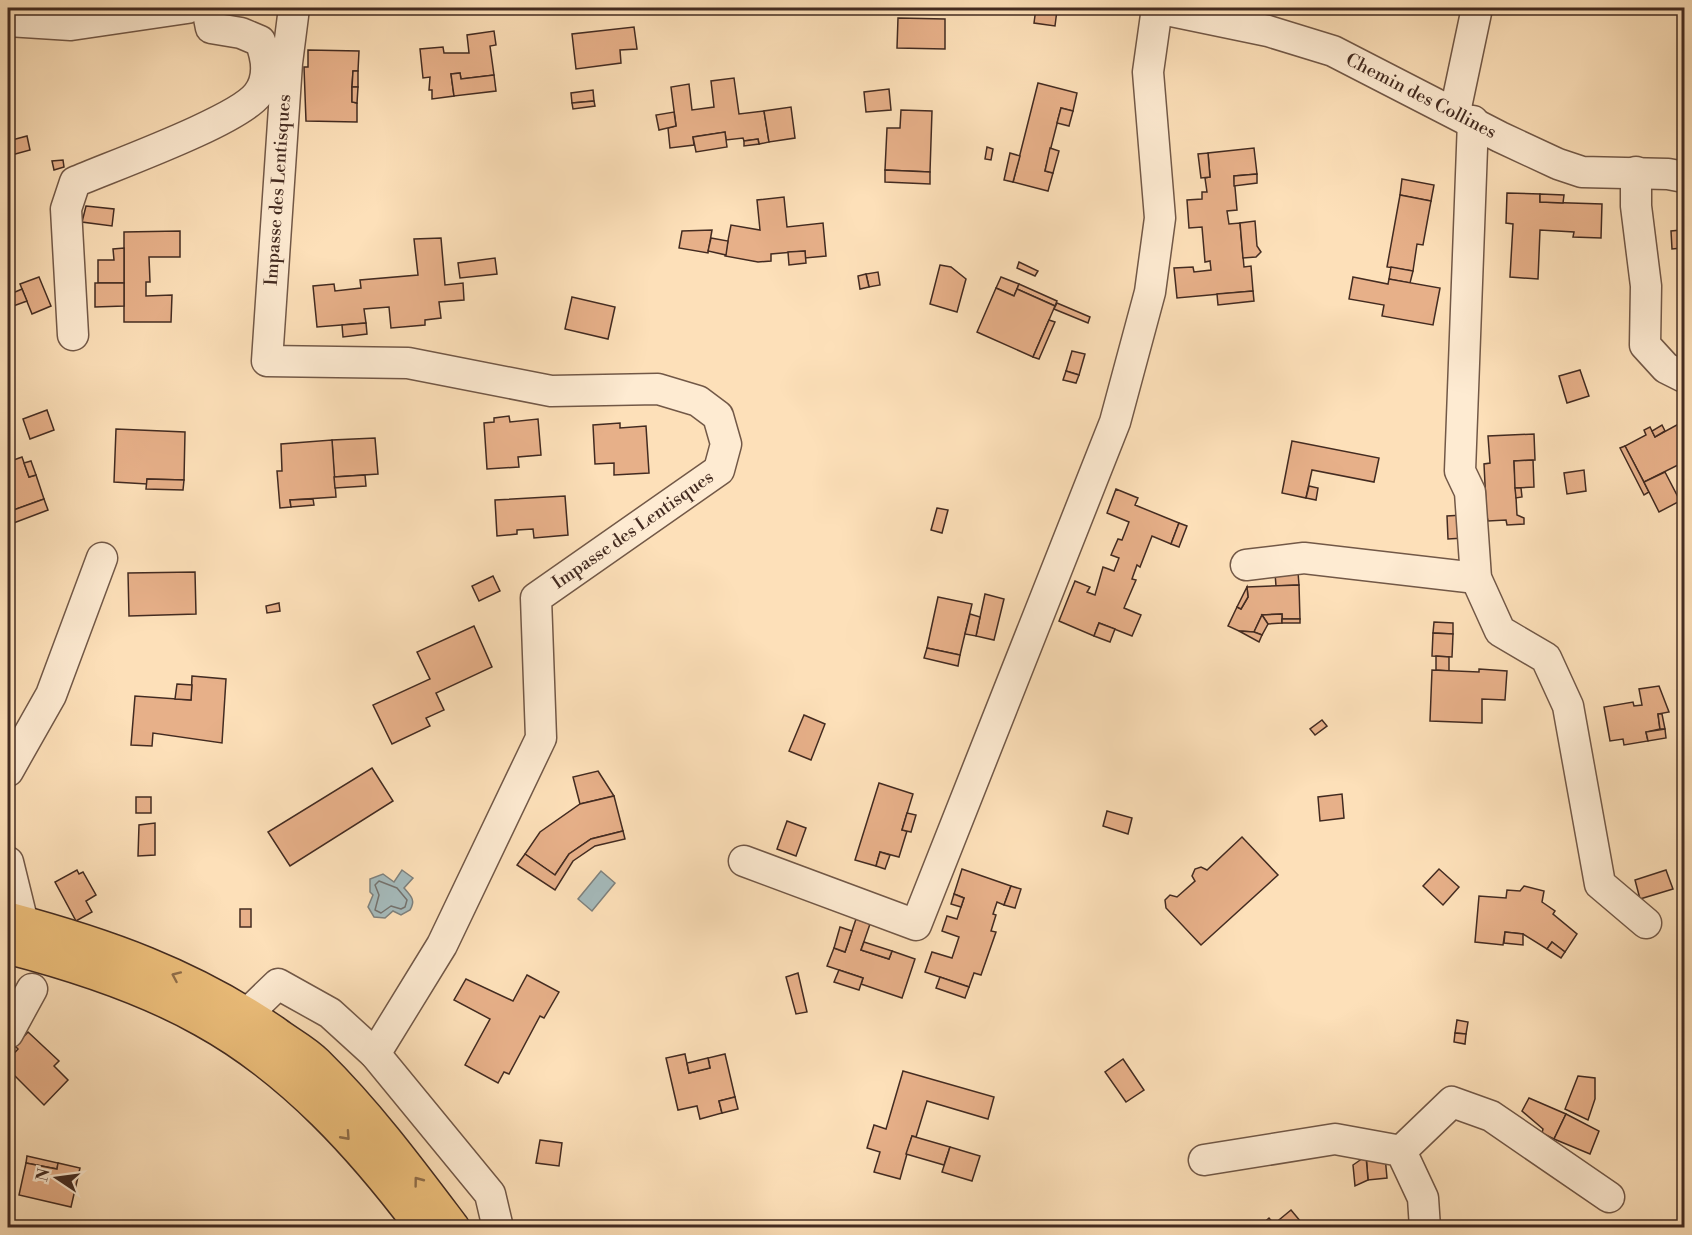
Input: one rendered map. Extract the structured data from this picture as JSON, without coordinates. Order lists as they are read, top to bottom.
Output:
{
  "streets": {
    "street": ["Chemin des Collines", "Impasse des Lentisques"]
  },
  "north": "left"
}
